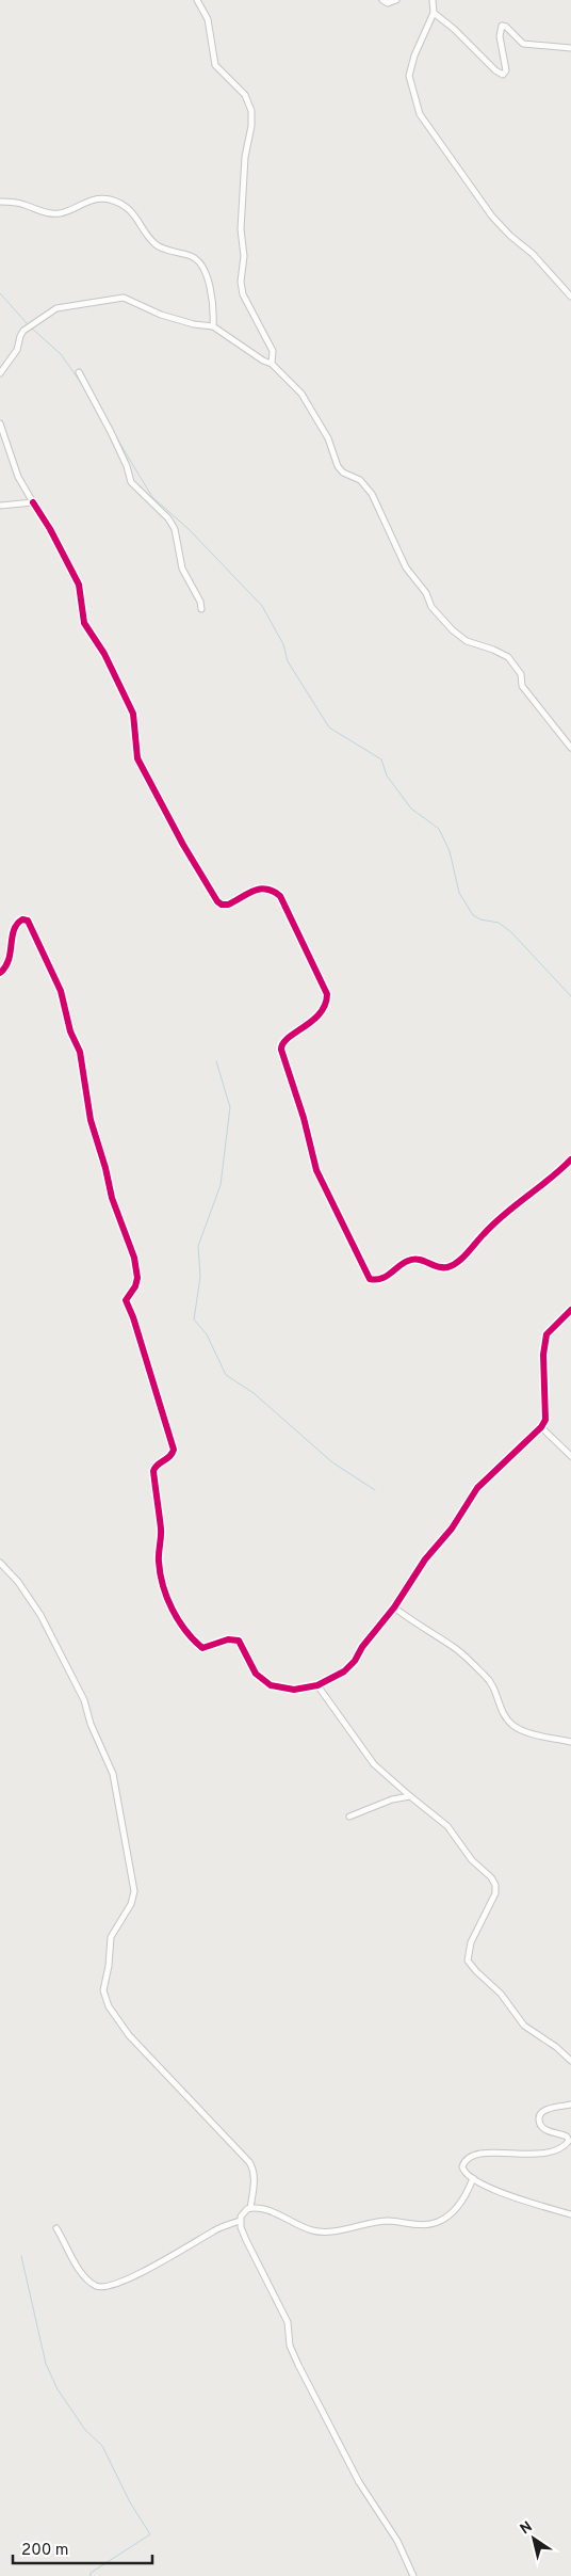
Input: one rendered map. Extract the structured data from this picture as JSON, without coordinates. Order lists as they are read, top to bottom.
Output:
{
  "scale_bar": "200 m",
  "north": "top left"
}
